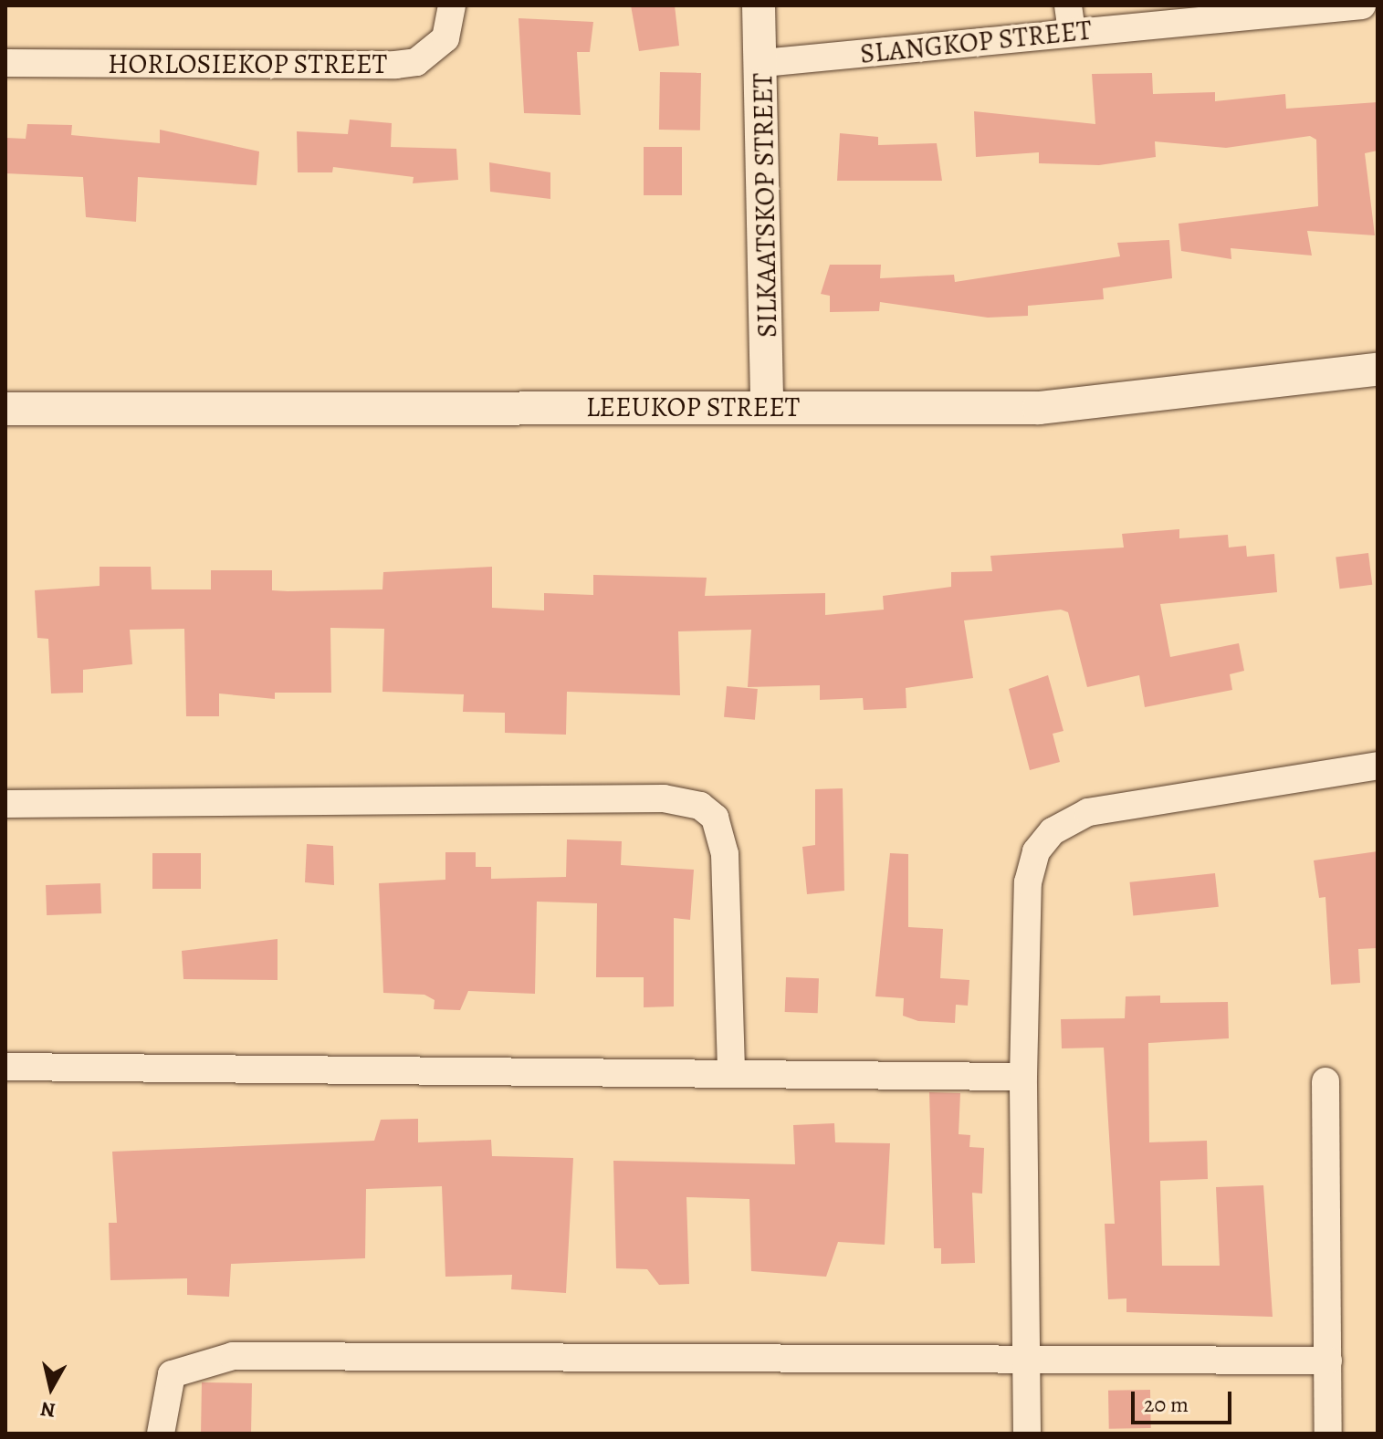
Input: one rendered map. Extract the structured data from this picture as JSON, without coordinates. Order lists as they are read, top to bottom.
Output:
{
  "streets": {
    "street": [
      "SLANGKOP STREET",
      "HORLOSIEKOP STREET",
      "SILKAATSKOP STREET",
      "LEEUKOP STREET"
    ]
  },
  "crossings": [
    ["SLANGKOP STREET", "SILKAATSKOP STREET"],
    ["SILKAATSKOP STREET", "LEEUKOP STREET"]
  ],
  "scale_bar": "20 m",
  "north": "bottom"
}
